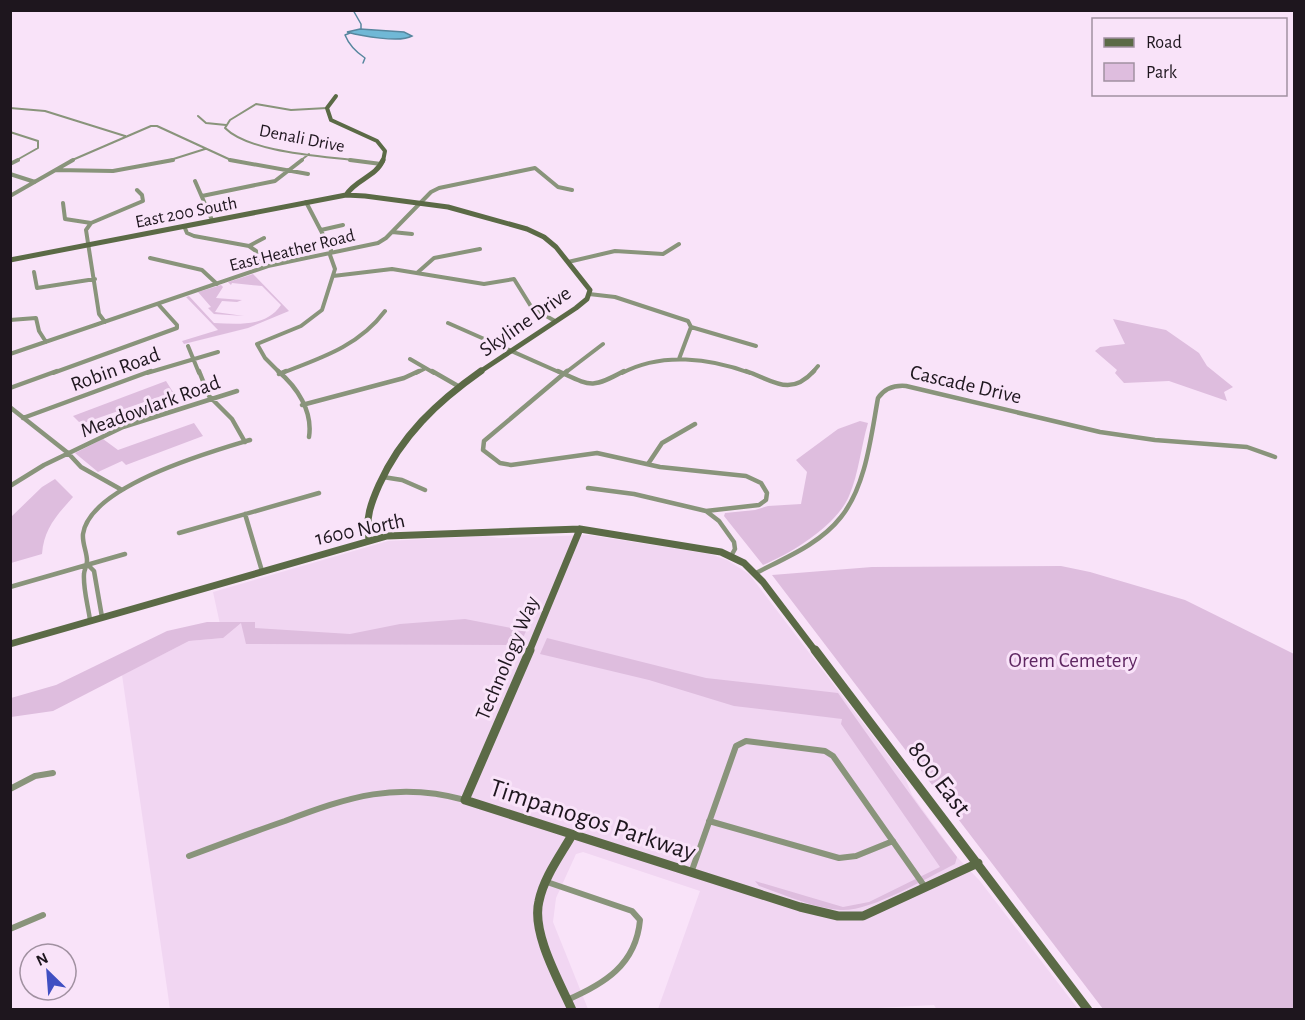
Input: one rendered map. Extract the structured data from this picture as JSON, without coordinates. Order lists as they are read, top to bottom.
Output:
{
  "streets": {
    "street": [
      "Denali Drive",
      "East 200 South",
      "East Heather Road",
      "Skyline Drive",
      "Robin Road",
      "Cascade Drive",
      "Meadowlark Road",
      "1600 North",
      "Technology Way",
      "800 East",
      "Timpanogos Parkway"
    ]
  },
  "crossings": [
    ["East 200 South", "Skyline Drive"],
    ["East Heather Road", "Skyline Drive"],
    ["Skyline Drive", "1600 North"],
    ["Cascade Drive", "1600 North"],
    ["Cascade Drive", "800 East"],
    ["1600 North", "Technology Way"],
    ["1600 North", "800 East"],
    ["Technology Way", "Timpanogos Parkway"],
    ["800 East", "Timpanogos Parkway"]
  ],
  "parks": ["Orem Cemetery"],
  "legend": ["Road", "Park"],
  "north": "top left"
}
